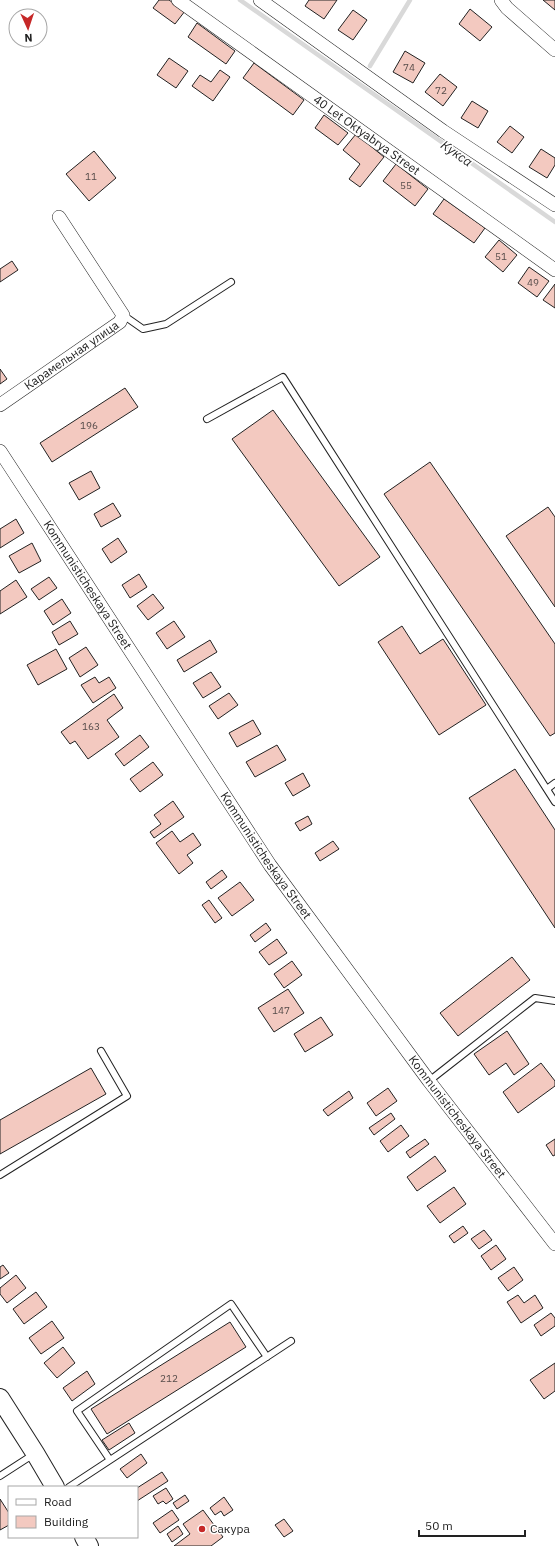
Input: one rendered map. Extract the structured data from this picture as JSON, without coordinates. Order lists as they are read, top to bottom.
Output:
{
  "streets": {
    "street": ["40 Let Oktyabrya Street", "Карамельная улица", "Kommunisticheskaya Street"]
  },
  "water": ["Кукса"],
  "places": ["Сакура"],
  "house_numbers": [
    "74",
    "72",
    "11",
    "55",
    "51",
    "49",
    "196",
    "163",
    "147",
    "212"
  ],
  "legend": ["Road", "Building"],
  "scale_bar": "50 m",
  "north": "bottom"
}
